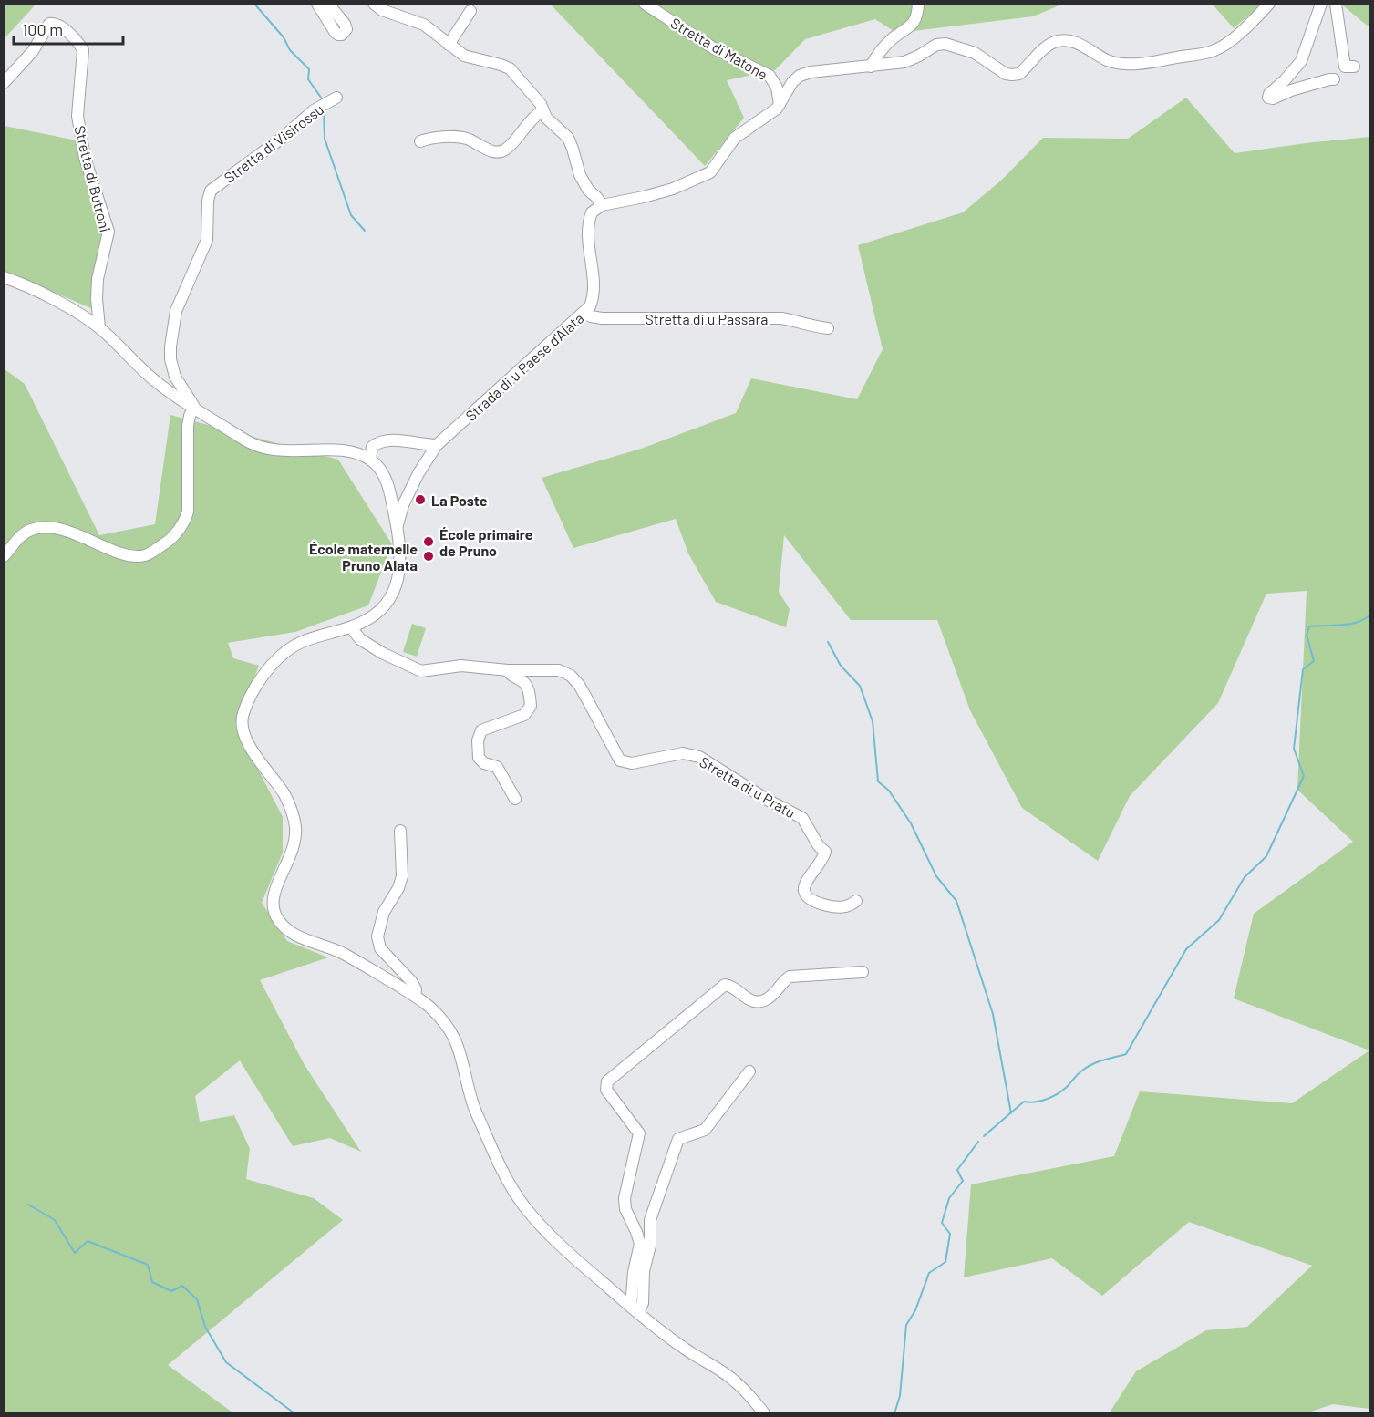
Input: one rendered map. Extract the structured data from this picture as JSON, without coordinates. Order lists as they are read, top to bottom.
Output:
{
  "streets": {
    "street": [
      "Stretta di Matone",
      "Stretta di Visirossu",
      "Stretta di Butroni",
      "Stretta di u Passara",
      "Strada di u Paese d'Alata",
      "Stretta di u Pratu"
    ]
  },
  "crossings": [
    ["Stretta di u Passara", "Strada di u Paese d'Alata"]
  ],
  "places": ["La Poste", "École primaire de Pruno", "École maternelle Pruno Alata"],
  "scale_bar": "100 m"
}
